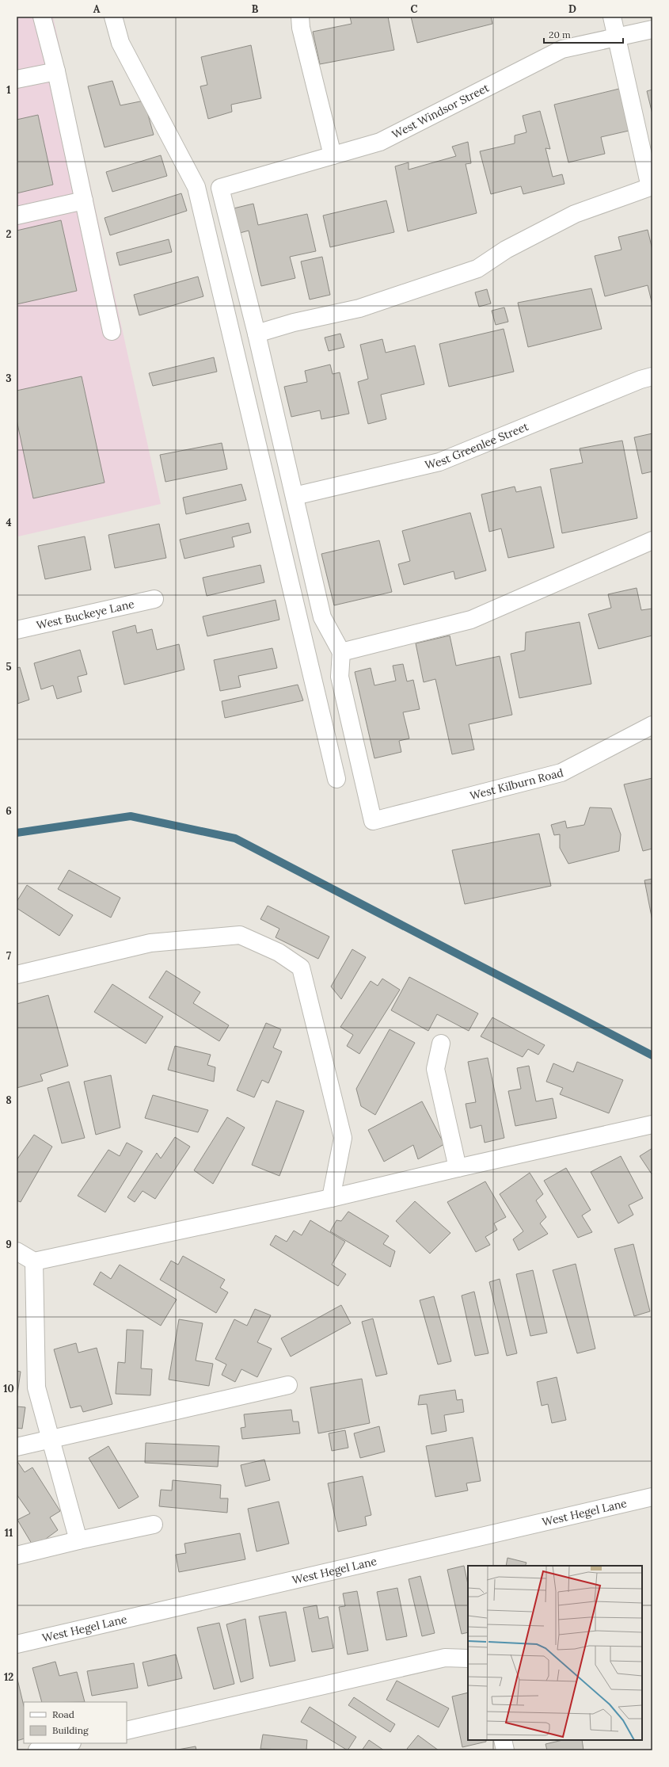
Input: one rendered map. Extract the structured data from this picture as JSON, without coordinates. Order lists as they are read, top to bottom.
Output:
{
  "streets": {
    "street": [
      "West Windsor Street",
      "West Greenlee Street",
      "West Buckeye Lane",
      "West Kilburn Road",
      "West Hegel Lane"
    ]
  },
  "legend": ["Road", "Building"],
  "scale_bar": "20 m",
  "grid": {
    "columns": [
      "A",
      "B",
      "C",
      "D"
    ],
    "rows": [
      "1",
      "2",
      "3",
      "4",
      "5",
      "6",
      "7",
      "8",
      "9",
      "10",
      "11",
      "12"
    ]
  }
}
